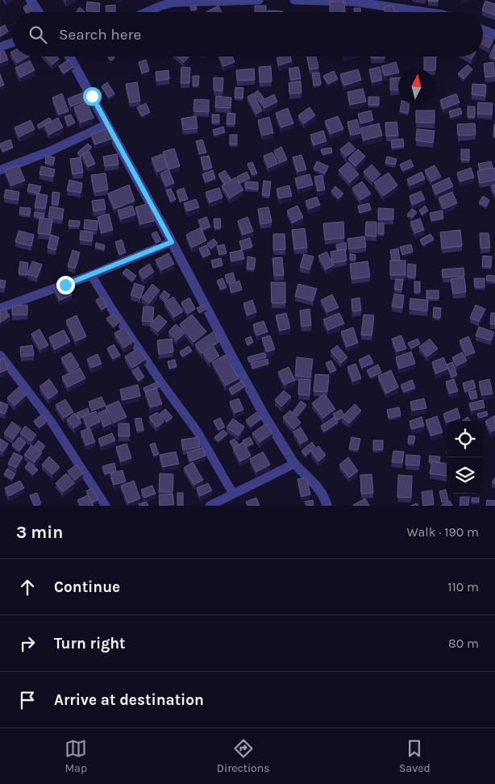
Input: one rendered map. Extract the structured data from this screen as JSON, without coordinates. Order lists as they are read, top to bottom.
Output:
{
  "north": "top",
  "page": {
    "search": "Search here",
    "heading": ["3 min", "Walk · 190 m"],
    "list": [
      ["Continue", "110 m"],
      ["Turn right", "80 m"],
      "Arrive at destination"
    ],
    "nav": ["Map", "Directions", "Saved"]
  }
}
